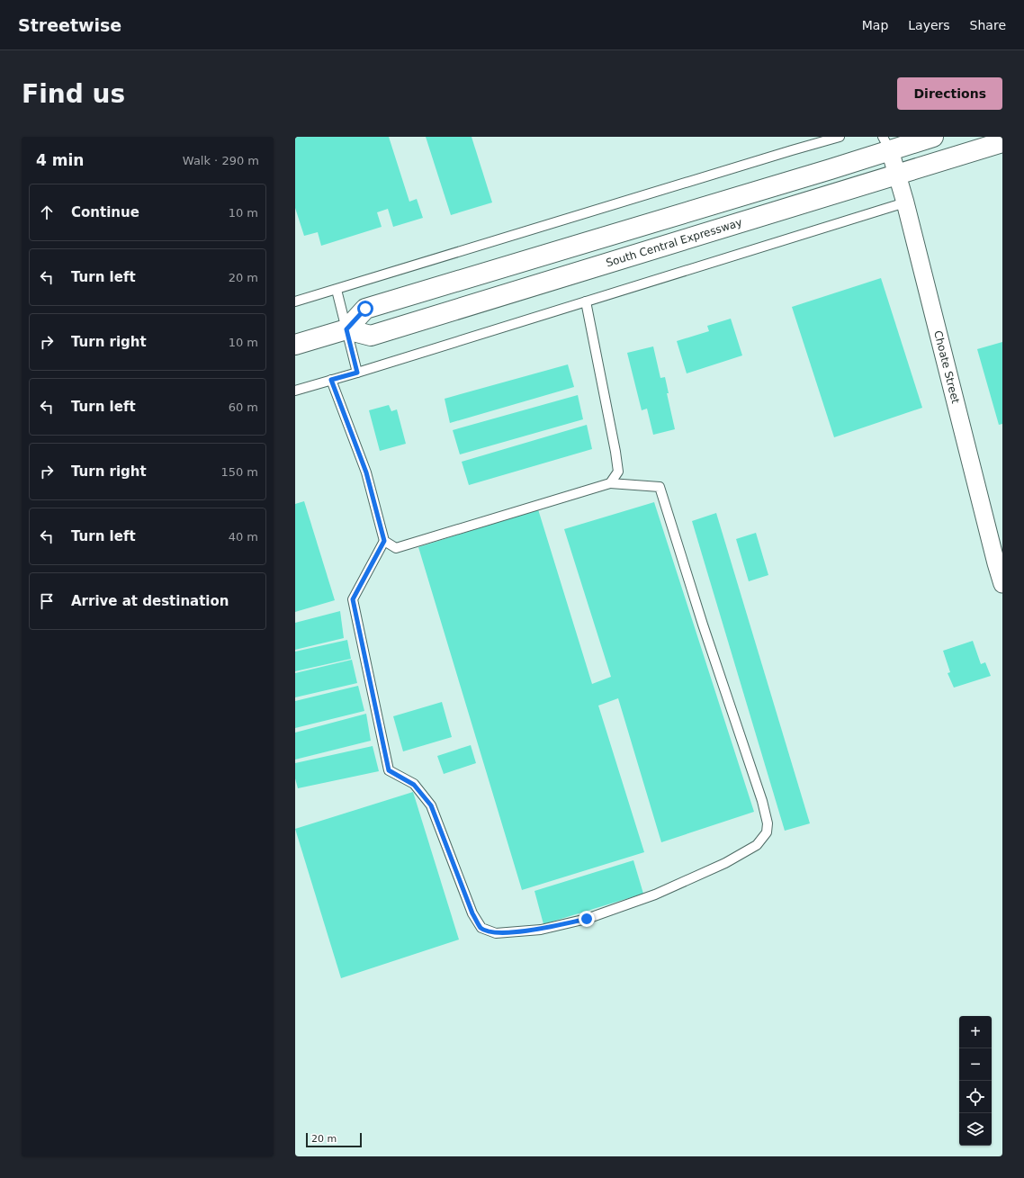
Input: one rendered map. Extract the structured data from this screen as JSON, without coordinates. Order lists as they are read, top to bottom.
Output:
{
  "streets": {
    "main road": ["South Central Expressway"],
    "street": ["Choate Street"]
  },
  "crossings": [
    ["South Central Expressway", "Choate Street"]
  ],
  "scale_bar": "20 m",
  "page": {
    "header": "Streetwise",
    "nav": ["Map", "Layers", "Share"],
    "buttons": "Directions",
    "title": "Find us",
    "heading": ["4 min", "Walk · 290 m"],
    "list": [
      ["Continue", "10 m"],
      ["Turn left", "20 m"],
      ["Turn right", "10 m"],
      ["Turn left", "60 m"],
      ["Turn right", "150 m"],
      ["Turn left", "40 m"],
      "Arrive at destination"
    ],
    "map_buttons": ["+", "−"],
    "scale": "20 m"
  }
}
